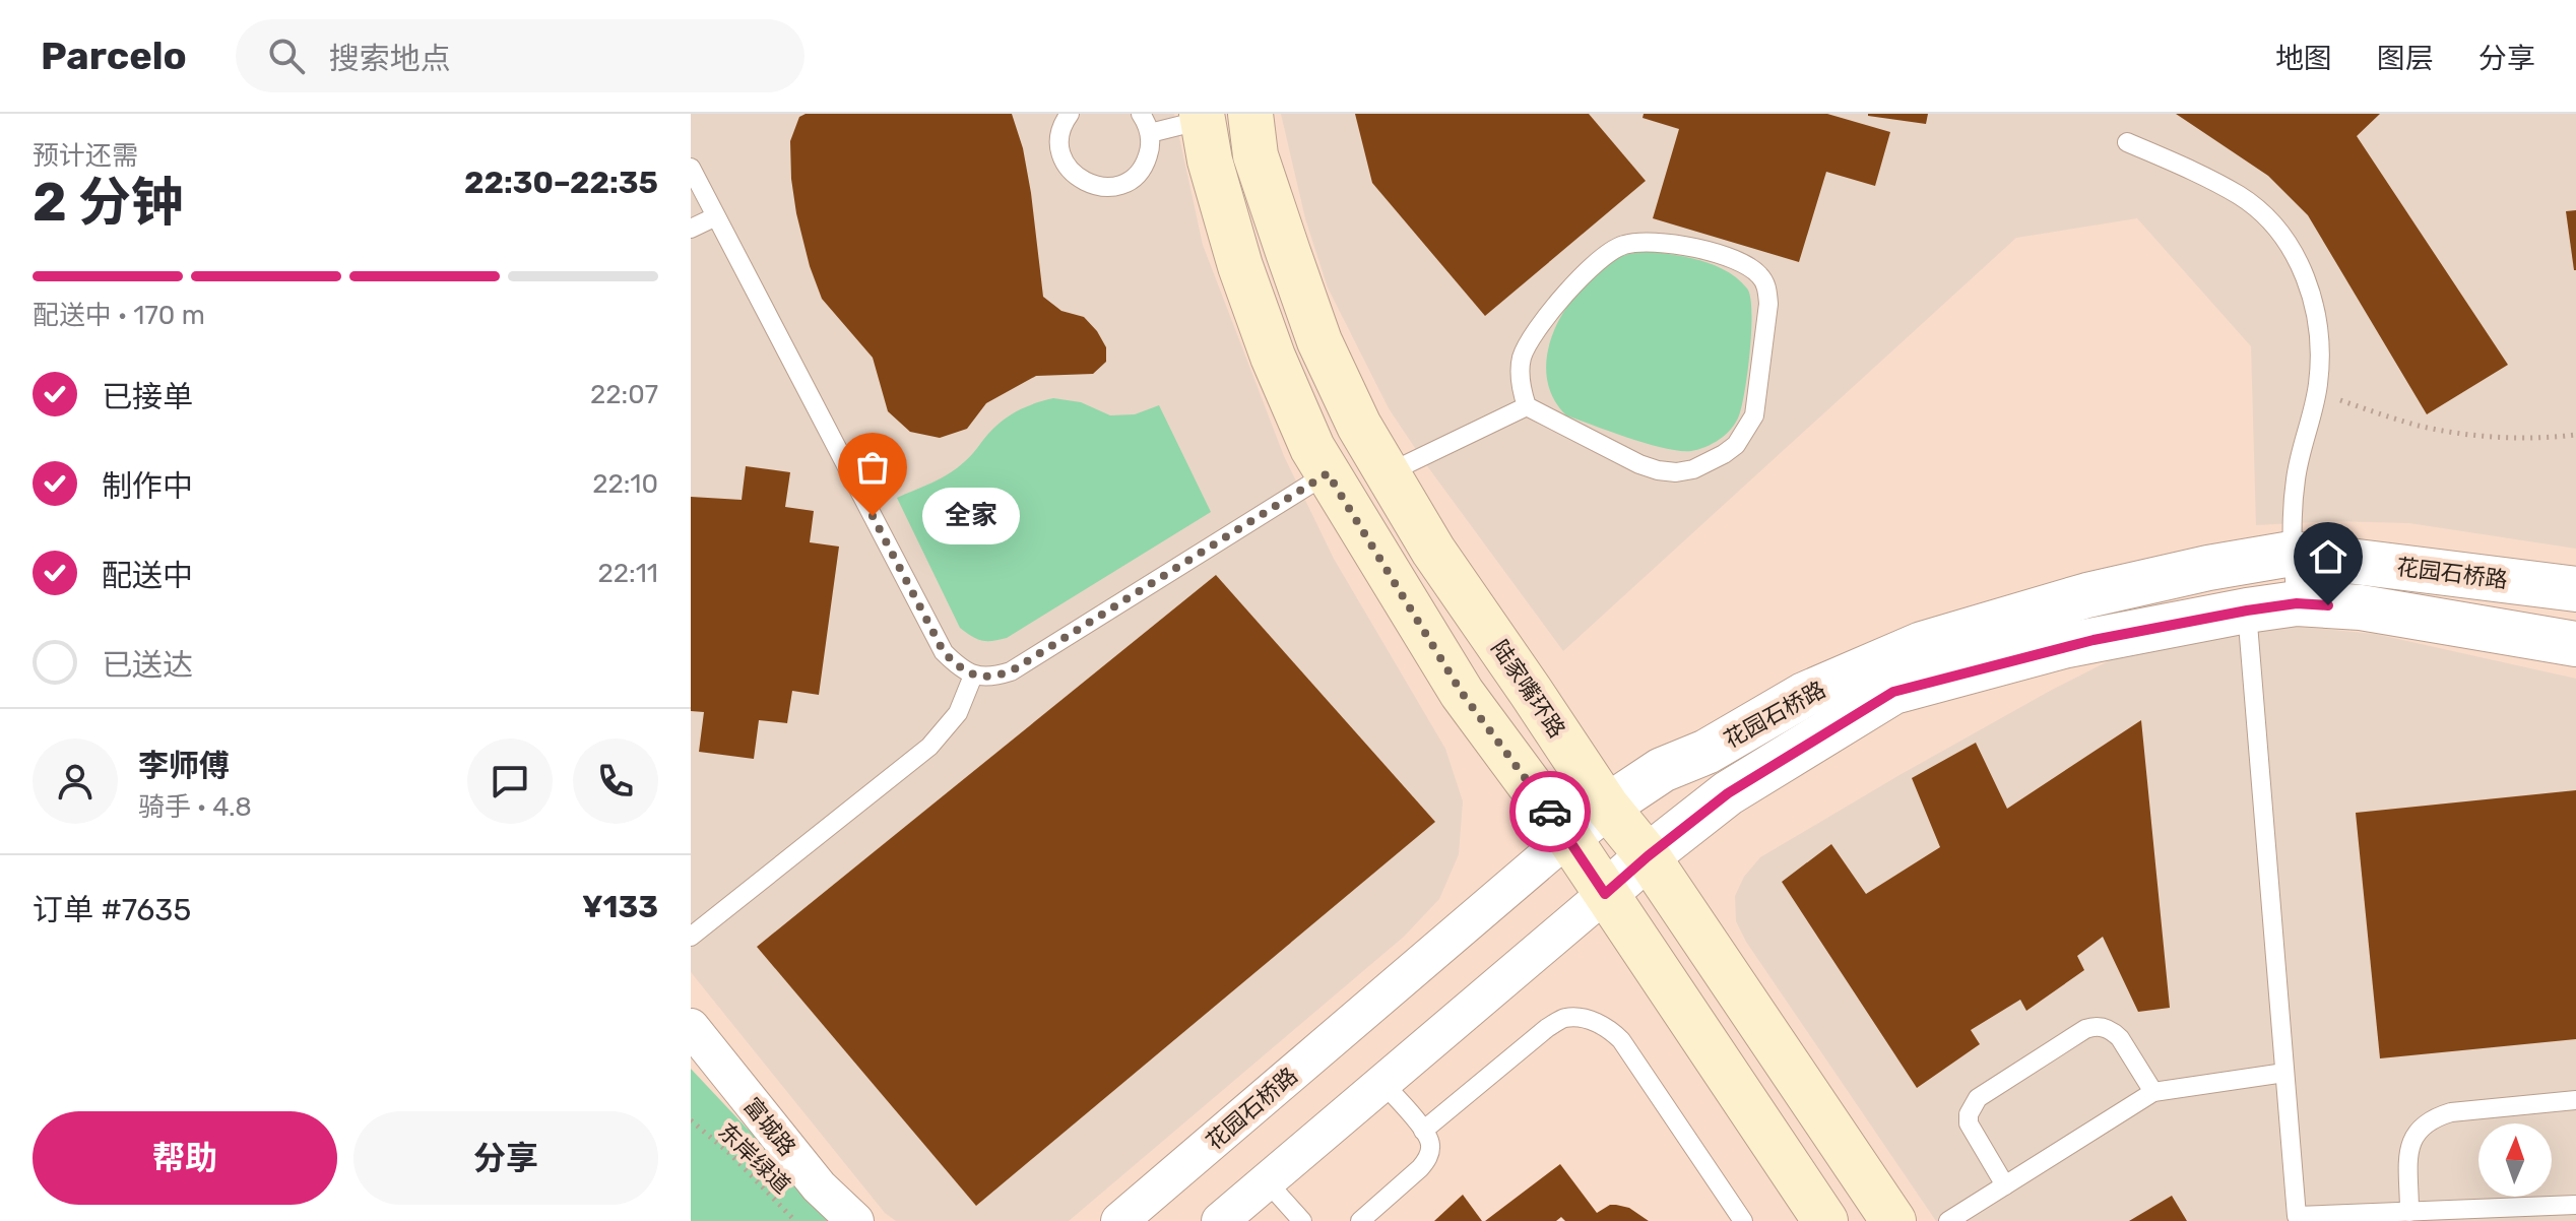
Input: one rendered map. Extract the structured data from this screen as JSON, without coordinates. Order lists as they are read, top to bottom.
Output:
{
  "streets": {
    "main road": ["陆家嘴环路"],
    "street": ["花园石桥路", "富城路"],
    "path": ["东岸绿道"]
  },
  "crossings": [
    ["花园石桥路", "陆家嘴环路"]
  ],
  "places": ["全家"],
  "north": "top",
  "page": {
    "header": "Parcelo",
    "search": "搜索地点",
    "nav": ["地图", "图层", "分享"],
    "heading": ["2 分钟", "预计还需", "22:30–22:35"],
    "panel": [
      "李师傅",
      "骑手 · 4.8",
      "订单 #7635",
      "¥133"
    ],
    "bar": "配送中 · 170 m",
    "list": [
      ["已接单", "22:07"],
      ["制作中", "22:10"],
      ["配送中", "22:11"],
      "已送达"
    ],
    "bubble": "全家",
    "buttons": ["帮助", "分享"]
  }
}
